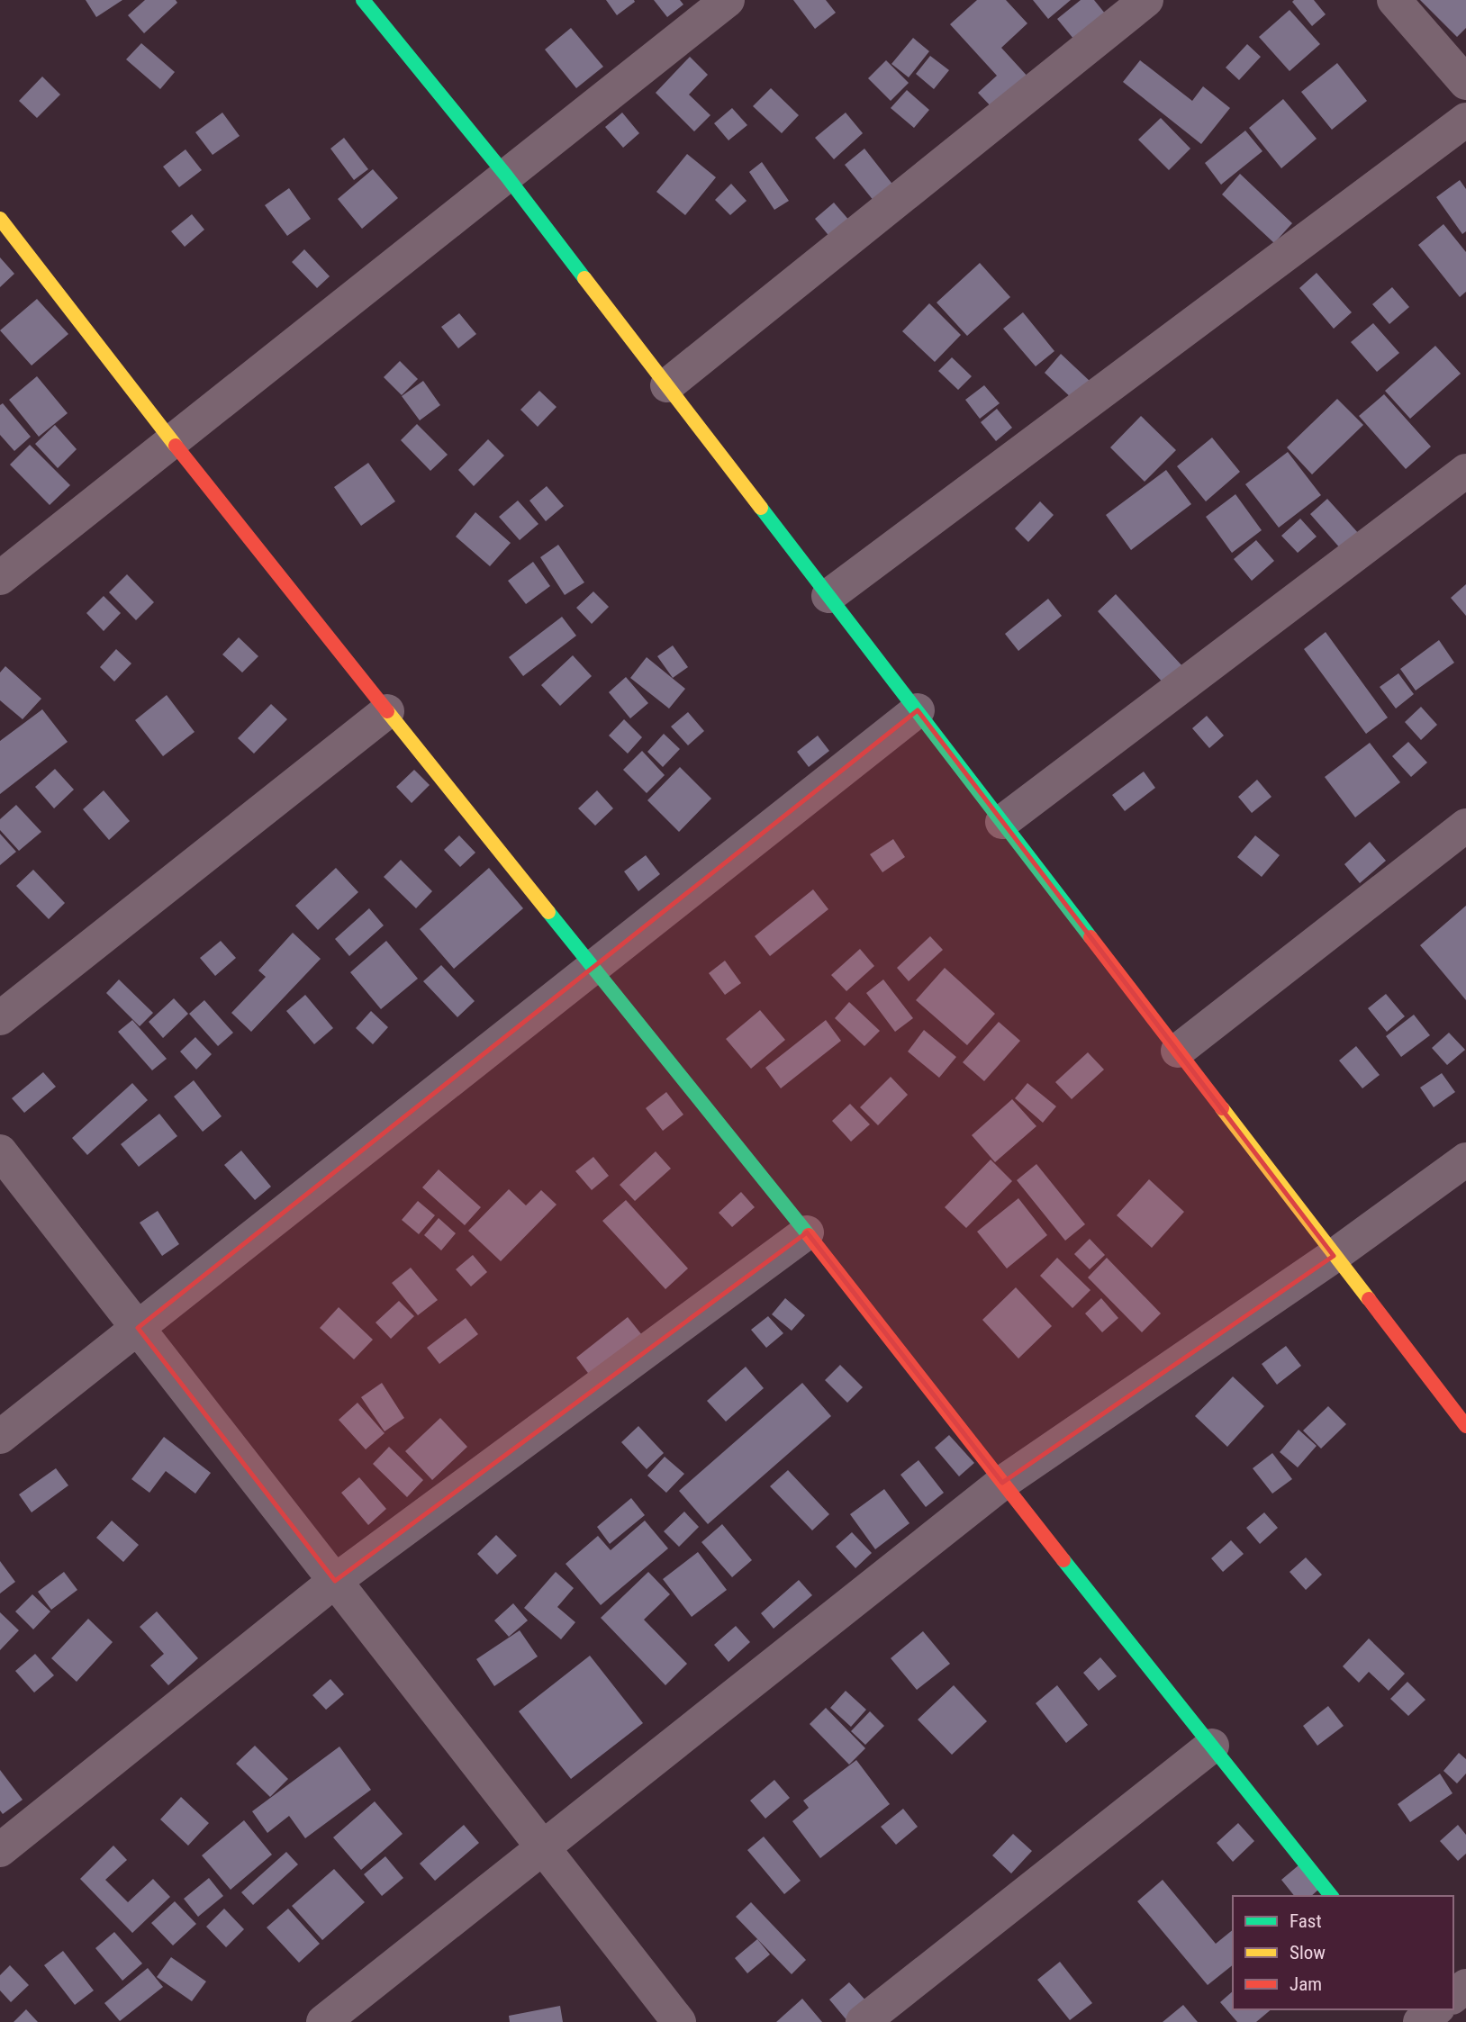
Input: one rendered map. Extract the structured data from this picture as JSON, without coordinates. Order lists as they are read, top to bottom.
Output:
{
  "legend": ["Fast", "Slow", "Jam"]
}
